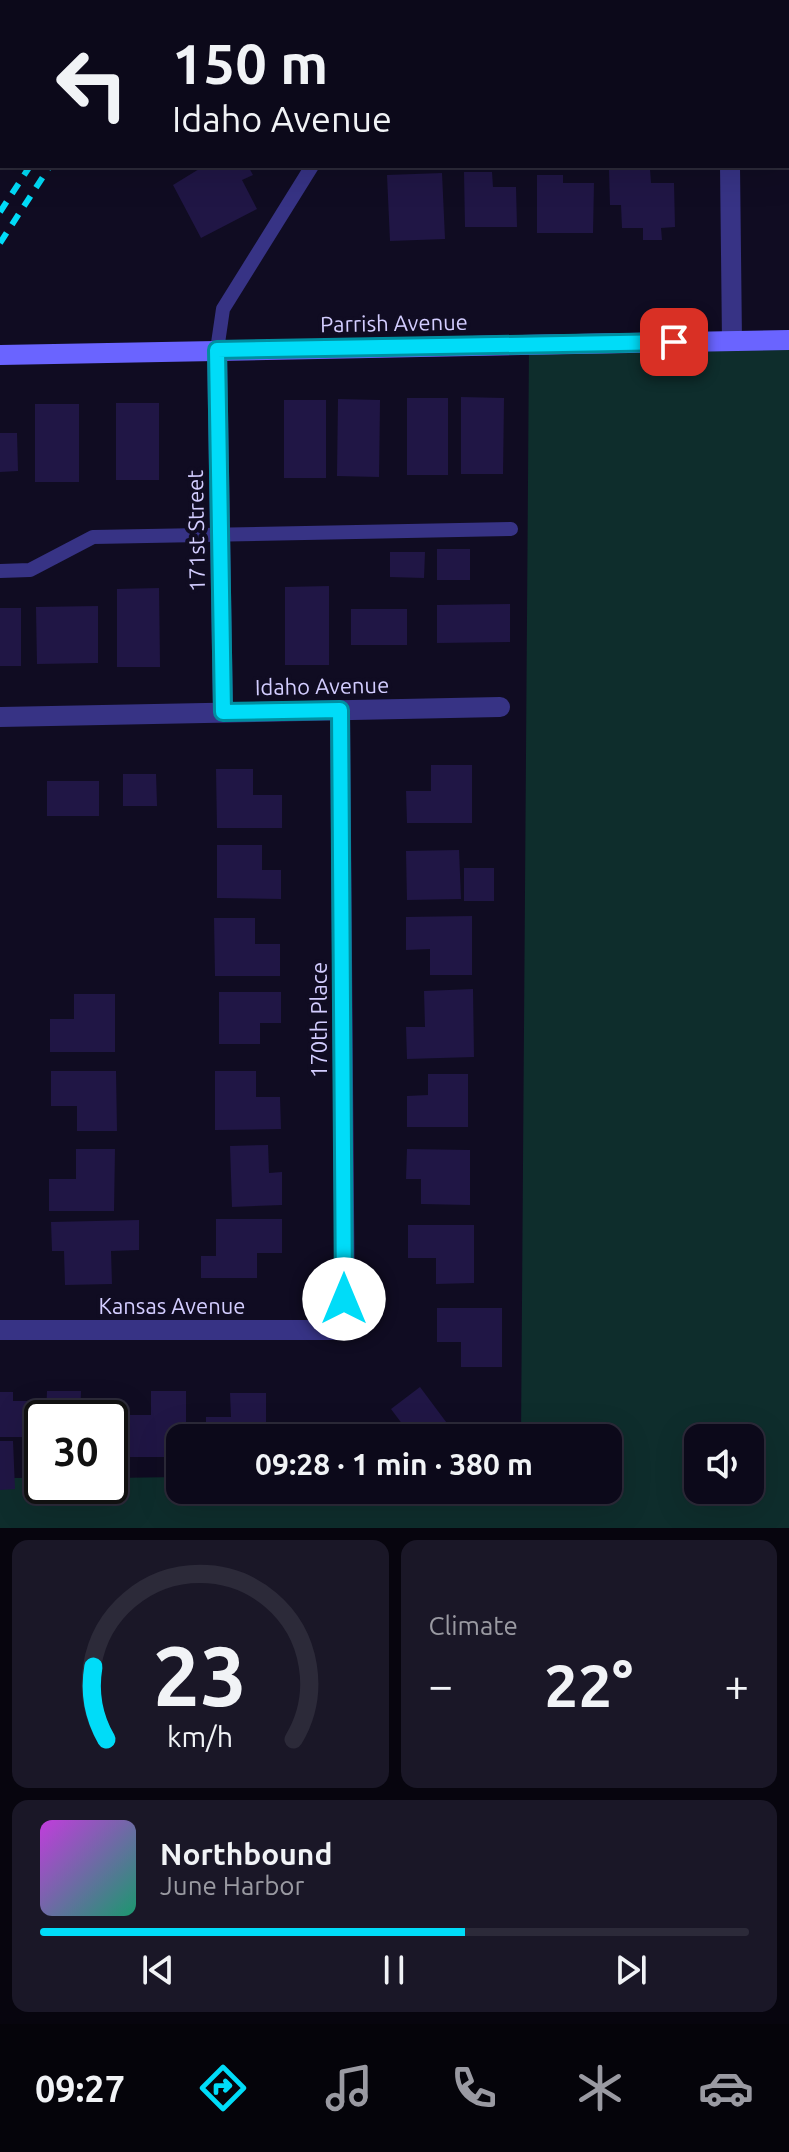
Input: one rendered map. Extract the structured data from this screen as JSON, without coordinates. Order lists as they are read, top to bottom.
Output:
{
  "streets": {
    "street": [
      "Parrish Avenue",
      "171st Street",
      "Idaho Avenue",
      "170th Place",
      "Kansas Avenue"
    ]
  },
  "crossings": [
    ["Parrish Avenue", "171st Street"],
    ["171st Street", "Idaho Avenue"],
    ["Idaho Avenue", "170th Place"],
    ["170th Place", "Kansas Avenue"]
  ],
  "page": {
    "turn": ["150 m", "Idaho Avenue"],
    "limit": "30",
    "trip": "09:28 · 1 min · 380 m",
    "tile": "Climate",
    "heat": ["−", "22°", "+"],
    "song": ["Northbound", "June Harbor"],
    "tabs": "09:27",
    "gauge": ["23", "km/h"]
  }
}
